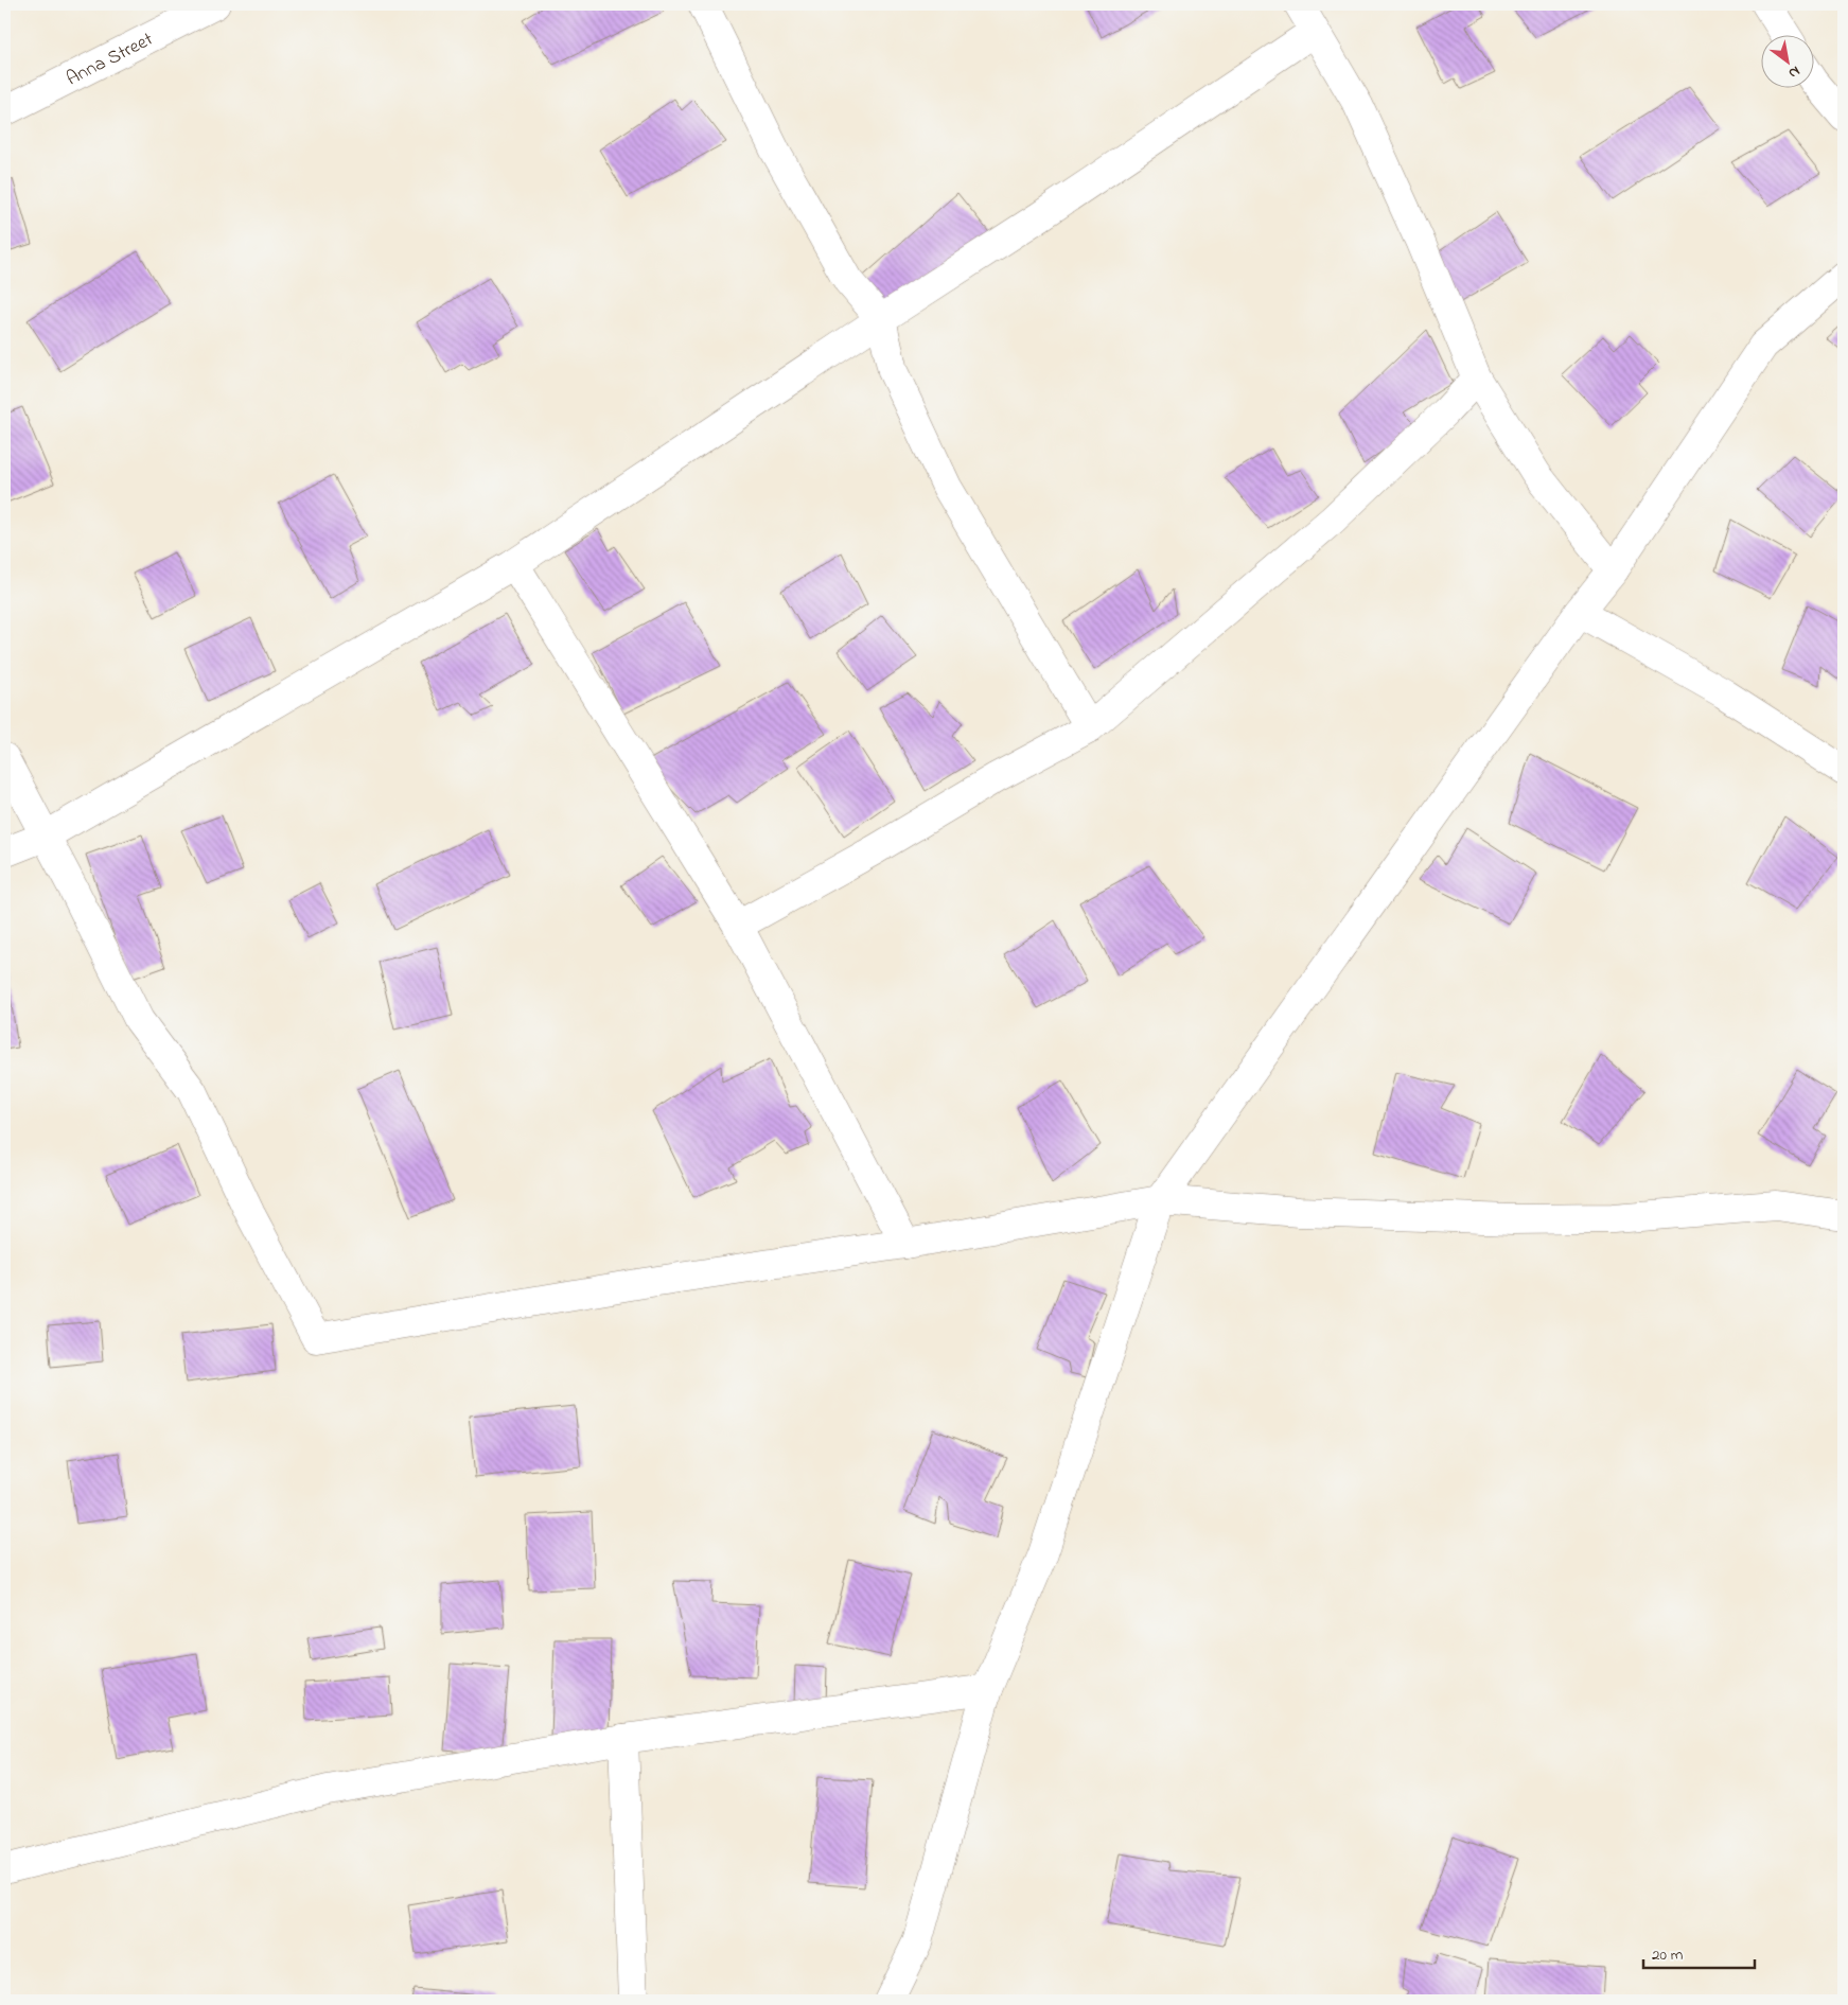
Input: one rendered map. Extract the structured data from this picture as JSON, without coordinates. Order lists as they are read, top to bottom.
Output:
{
  "streets": {
    "street": ["Anna Street"]
  },
  "scale_bar": "20 m",
  "north": "bottom right"
}
